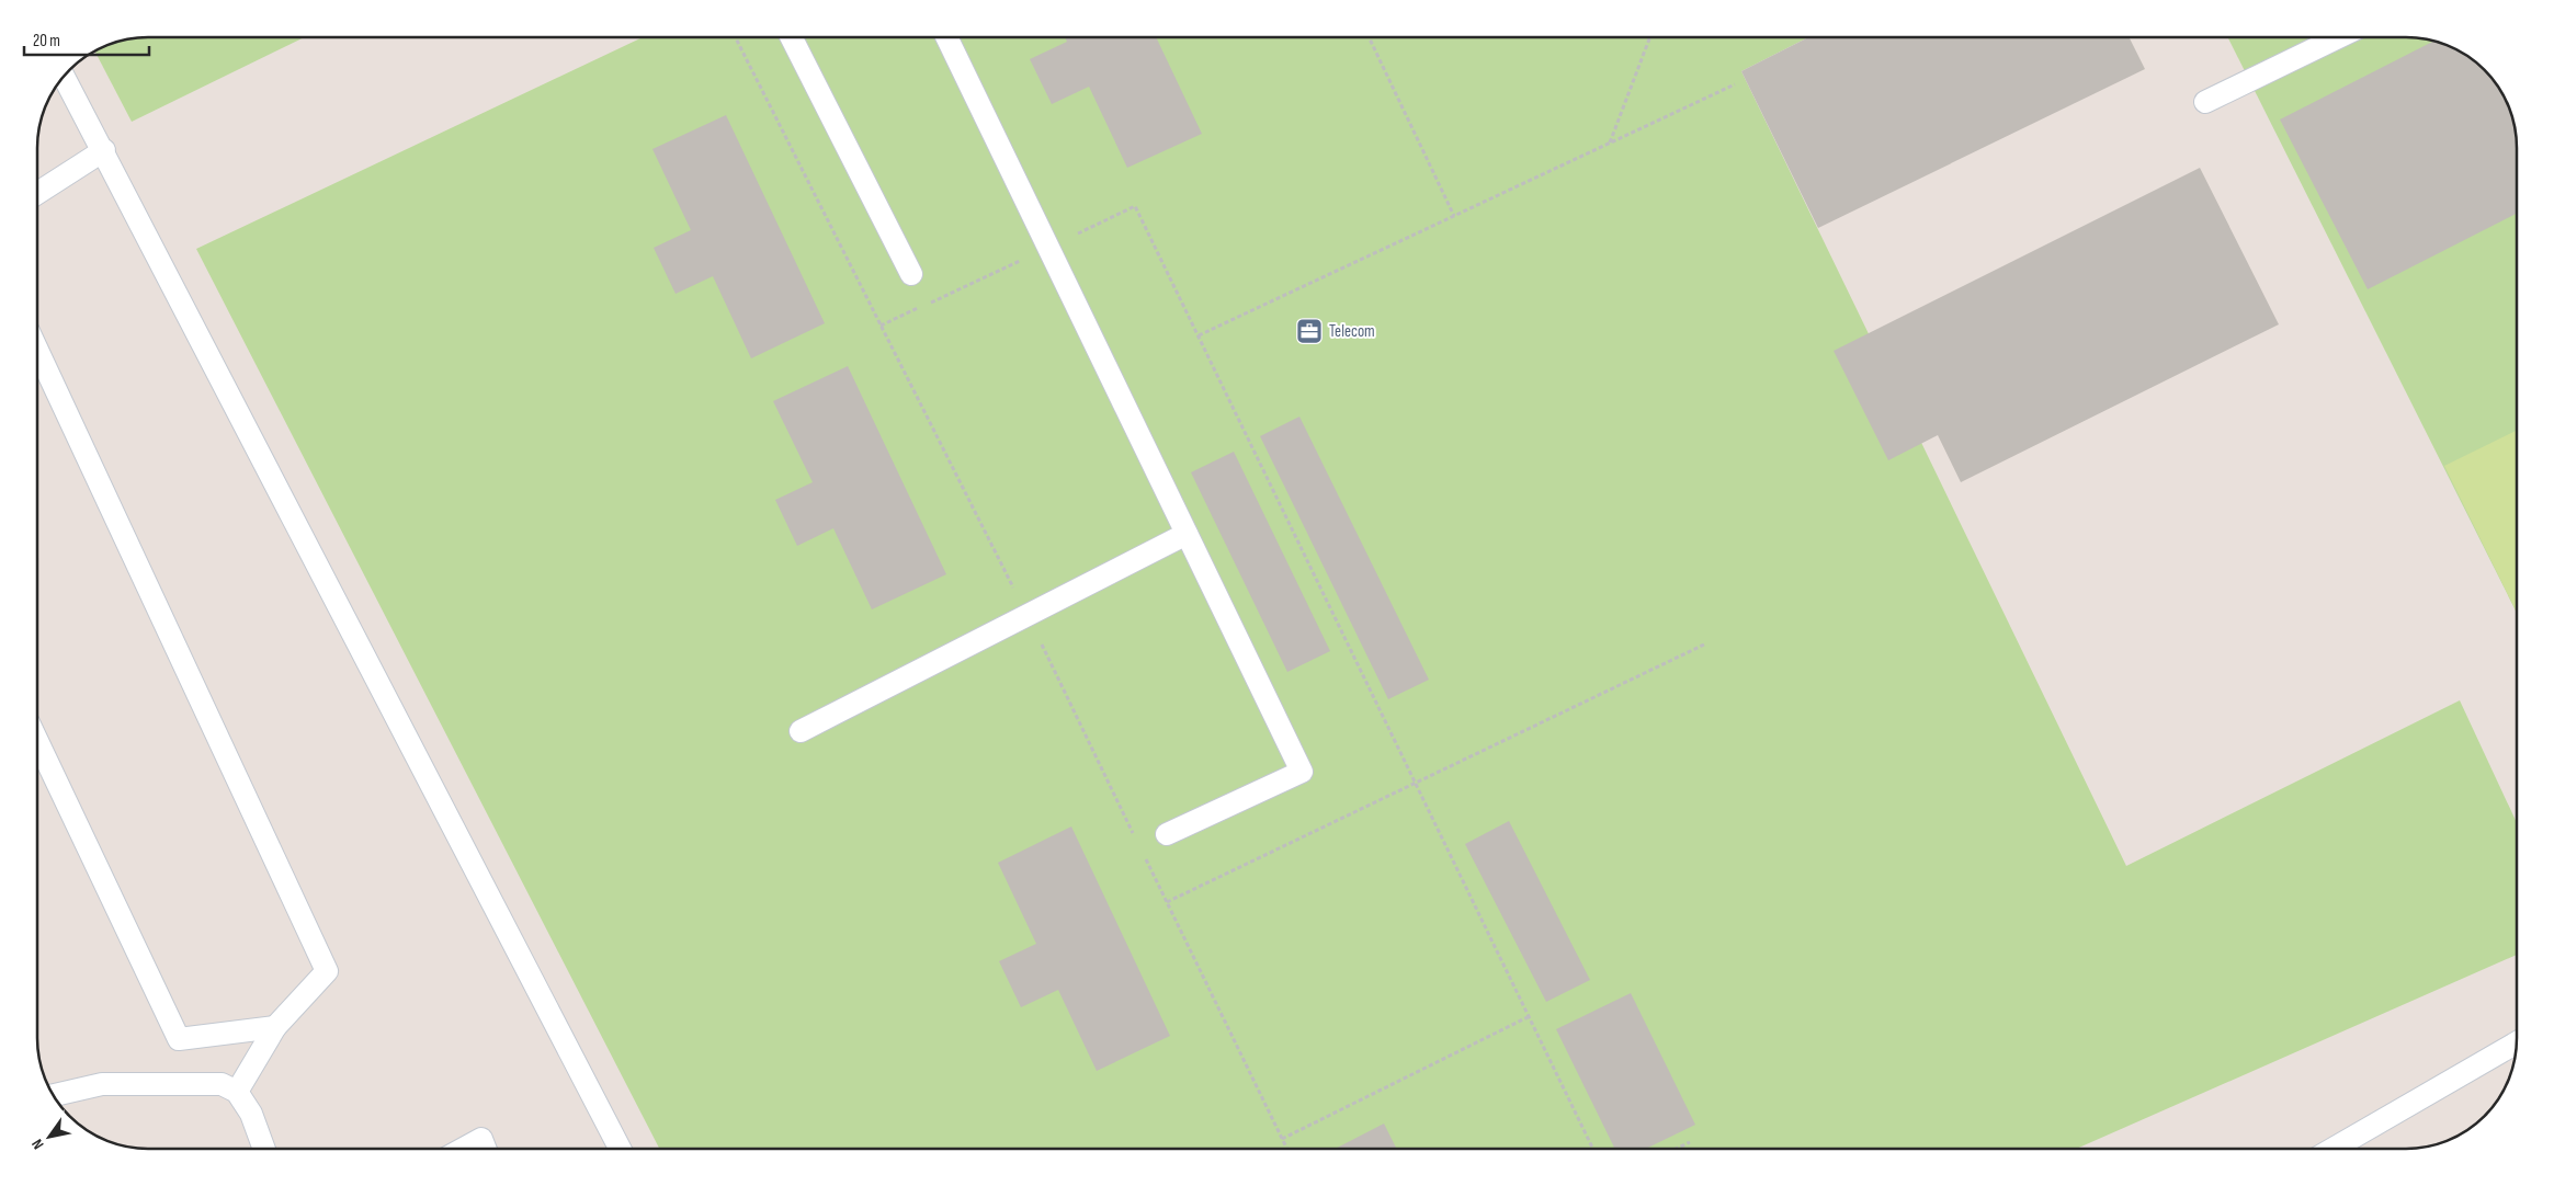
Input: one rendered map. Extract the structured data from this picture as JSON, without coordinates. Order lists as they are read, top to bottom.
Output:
{
  "places": {
    "office": ["Telecom"]
  },
  "scale_bar": "20 m",
  "north": "bottom left"
}
